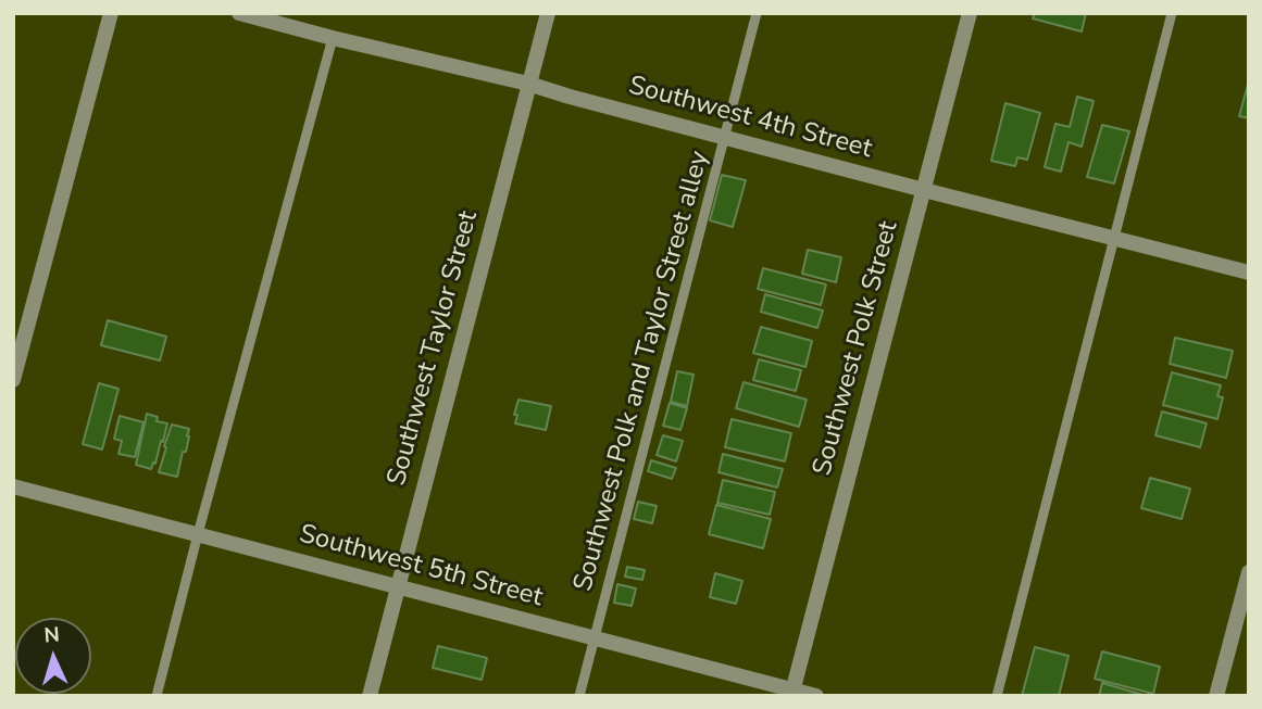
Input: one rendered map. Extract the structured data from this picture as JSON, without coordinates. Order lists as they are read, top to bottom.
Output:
{
  "streets": {
    "street": [
      "Southwest 4th Street",
      "Southwest Taylor Street",
      "Southwest Polk Street",
      "Southwest 5th Street"
    ],
    "lane": ["Southwest Polk and Taylor Street alley"]
  },
  "crossings": [
    ["Southwest 4th Street", "Southwest Taylor Street"],
    ["Southwest 4th Street", "Southwest Polk Street"],
    ["Southwest 4th Street", "Southwest Polk and Taylor Street alley"],
    ["Southwest Taylor Street", "Southwest 5th Street"],
    ["Southwest Polk Street", "Southwest 5th Street"],
    ["Southwest Polk and Taylor Street alley", "Southwest 5th Street"]
  ],
  "north": "top"
}
